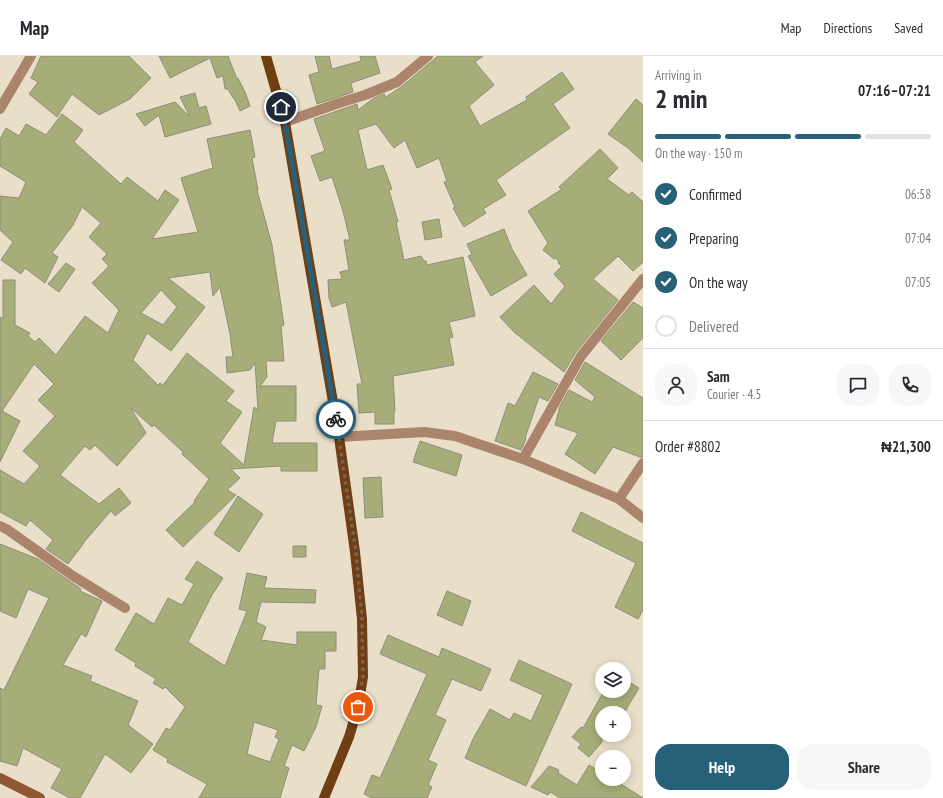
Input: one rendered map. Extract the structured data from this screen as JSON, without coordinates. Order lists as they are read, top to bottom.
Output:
{
  "page": {
    "header": "Map",
    "nav": ["Map", "Directions", "Saved"],
    "heading": ["2 min", "Arriving in", "07:16–07:21"],
    "panel": [
      "Sam",
      "Courier · 4.5",
      "Order #8802",
      "₦21,300"
    ],
    "bar": "On the way · 150 m",
    "list": [
      ["Confirmed", "06:58"],
      ["Preparing", "07:04"],
      ["On the way", "07:05"],
      "Delivered"
    ],
    "map_buttons": ["+", "−"],
    "buttons": ["Help", "Share"]
  }
}
